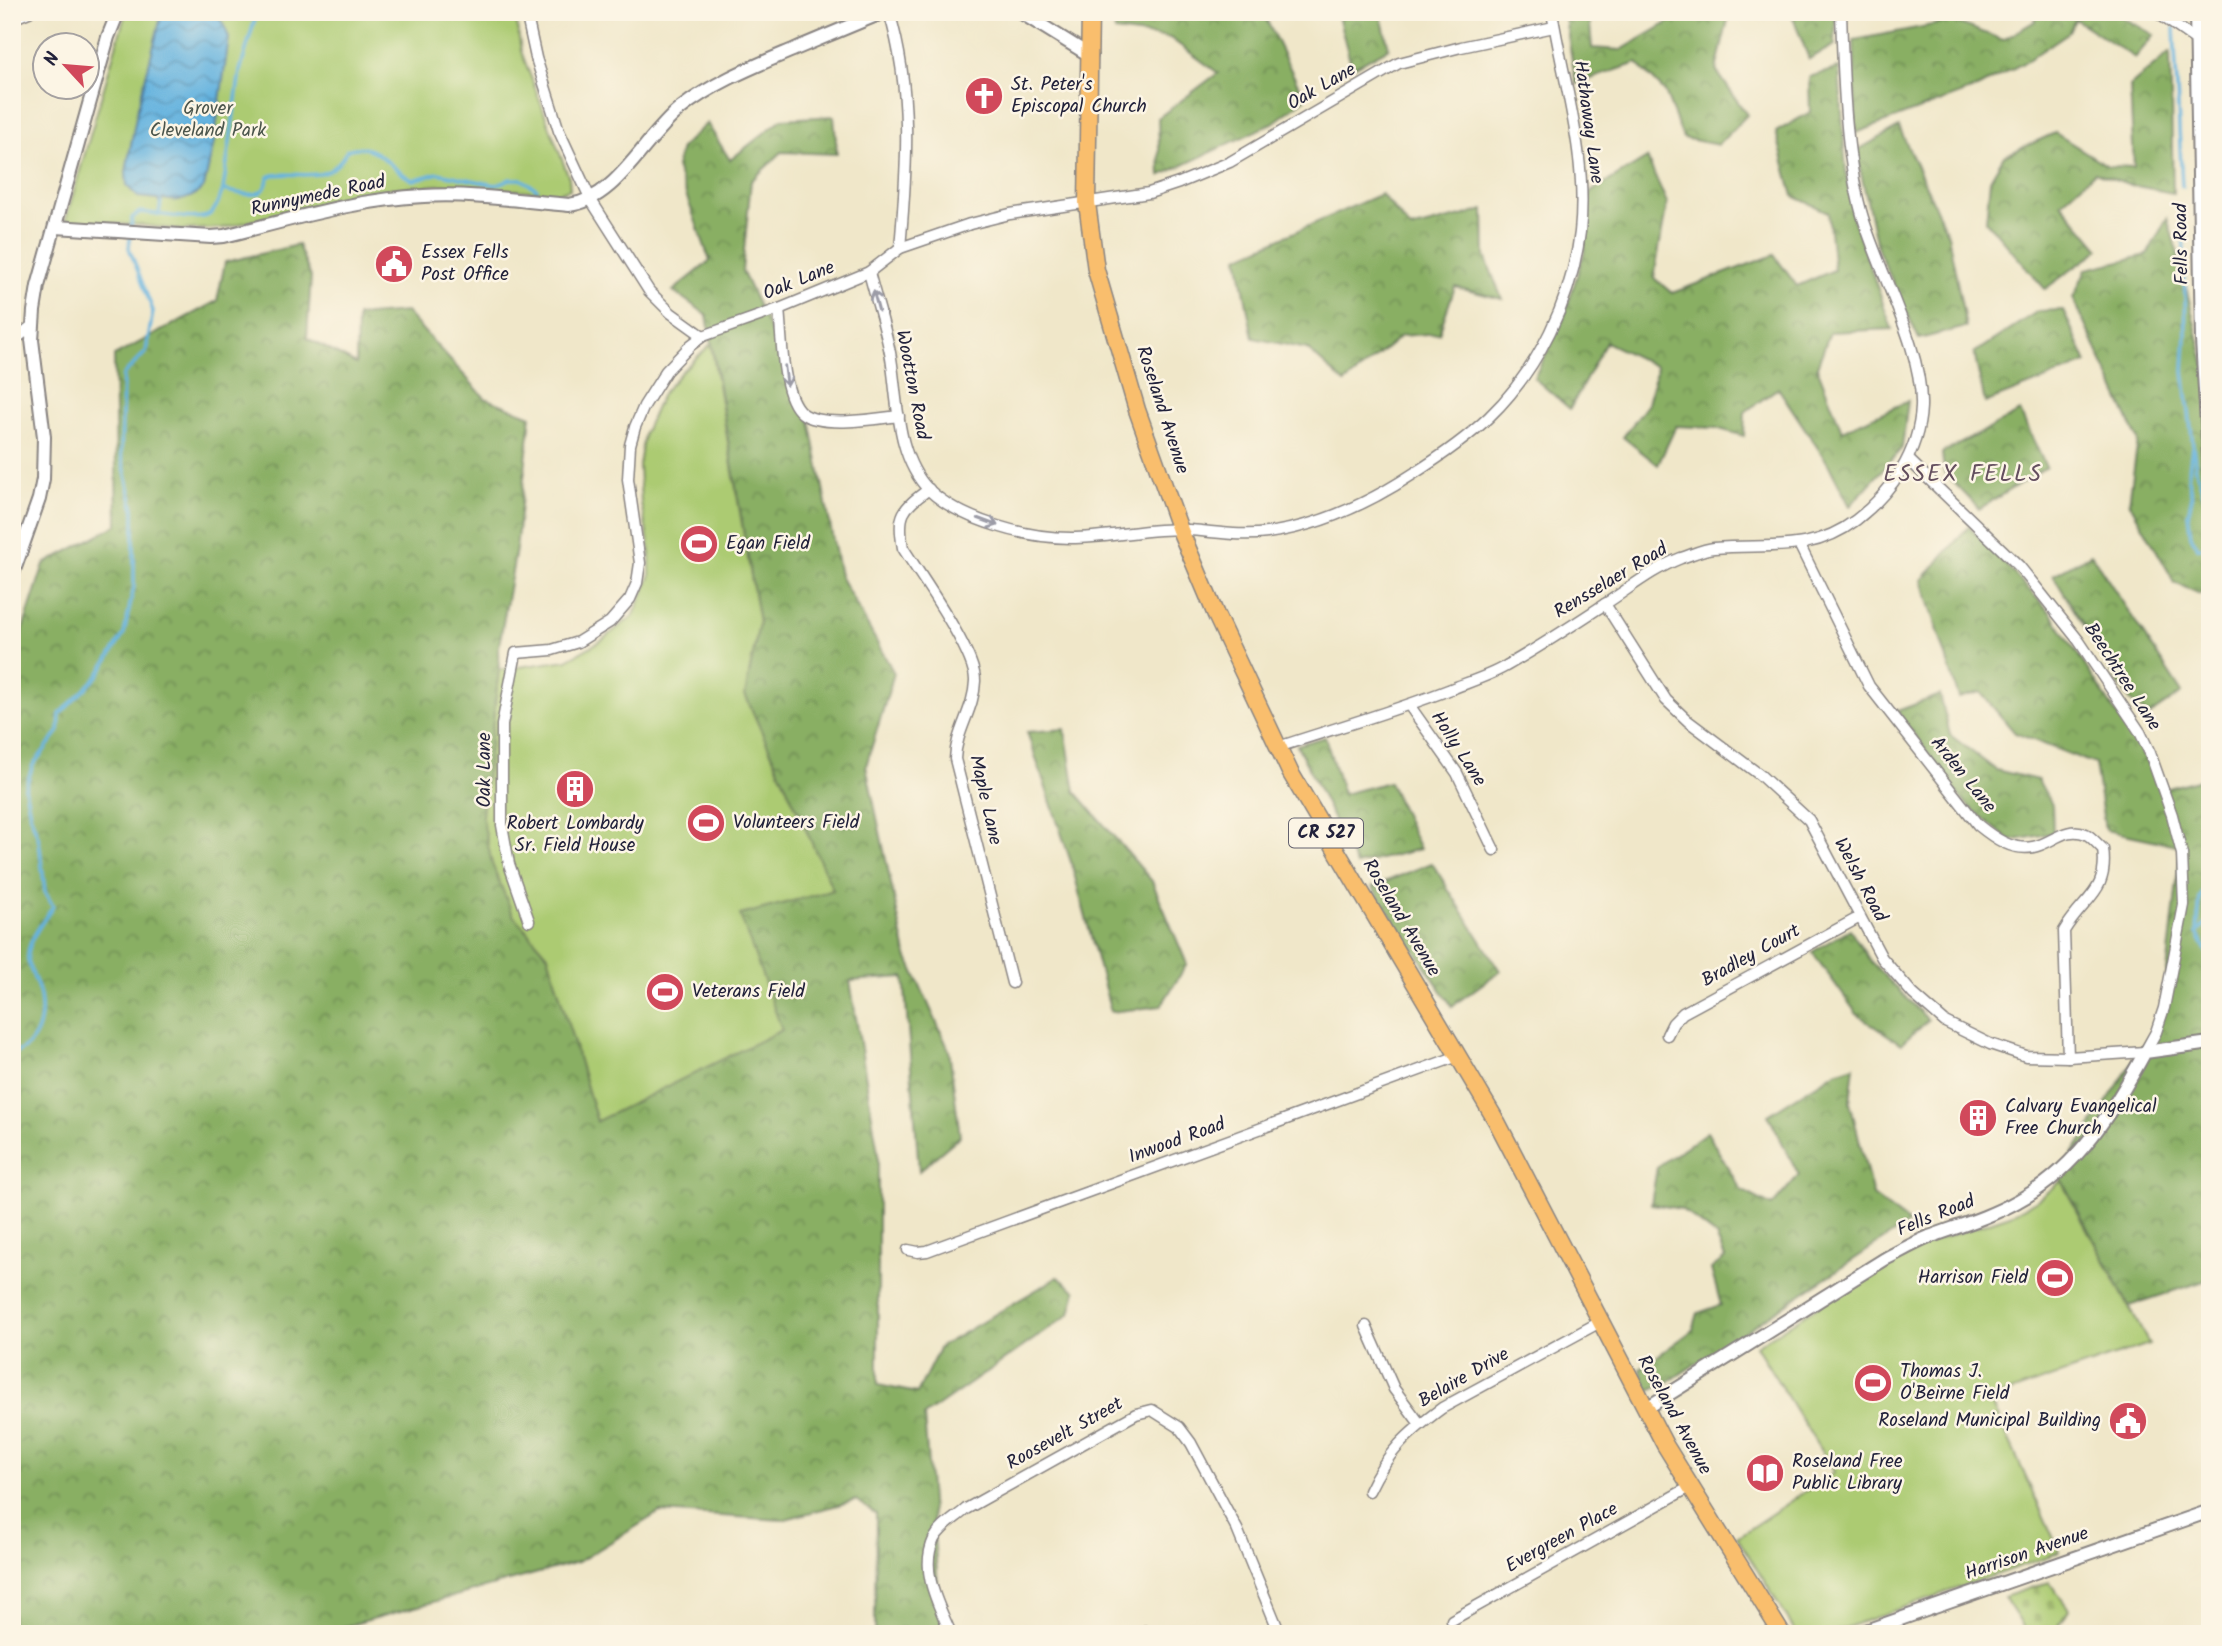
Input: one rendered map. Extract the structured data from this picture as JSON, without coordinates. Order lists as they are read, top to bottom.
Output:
{
  "streets": {
    "main road": ["Roseland Avenue", "CR 527"],
    "street": [
      "Oak Lane",
      "Hathaway Lane",
      "Runnymede Road",
      "Fells Road",
      "Wootton Road",
      "Rensselaer Road",
      "Beechtree Lane",
      "Holly Lane",
      "Arden Lane",
      "Maple Lane",
      "Welsh Road",
      "Bradley Court",
      "Inwood Road",
      "Belaire Drive",
      "Roosevelt Street",
      "Evergreen Place",
      "Harrison Avenue"
    ]
  },
  "crossings": [
    ["Oak Lane", "Hathaway Lane"],
    ["Oak Lane", "Wootton Road"],
    ["Oak Lane", "Roseland Avenue"],
    ["Hathaway Lane", "Wootton Road"],
    ["Hathaway Lane", "Roseland Avenue"],
    ["Fells Road", "Roseland Avenue"],
    ["Fells Road", "Beechtree Lane"],
    ["Fells Road", "Welsh Road"],
    ["Wootton Road", "Roseland Avenue"],
    ["Wootton Road", "Maple Lane"],
    ["Roseland Avenue", "Rensselaer Road"],
    ["Roseland Avenue", "Inwood Road"],
    ["Roseland Avenue", "Belaire Drive"],
    ["Roseland Avenue", "Evergreen Place"],
    ["Rensselaer Road", "Beechtree Lane"],
    ["Rensselaer Road", "Holly Lane"],
    ["Rensselaer Road", "Arden Lane"],
    ["Rensselaer Road", "Welsh Road"],
    ["Beechtree Lane", "Welsh Road"],
    ["Arden Lane", "Welsh Road"],
    ["Welsh Road", "Bradley Court"]
  ],
  "districts": ["ESSEX FELLS"],
  "parks": ["Grover Cleveland Park"],
  "places": {
    "church": ["St. Peter's Episcopal Church"],
    "public building": ["Essex Fells Post Office", "Roseland Municipal Building"],
    "sports": [
      "Egan Field",
      "Volunteers Field",
      "Veterans Field",
      "Harrison Field",
      "Thomas J. O'Beirne Field"
    ],
    "building": ["Robert Lombardy Sr. Field House", "Calvary Evangelical Free Church"],
    "library": ["Roseland Free Public Library"]
  },
  "north": "top left"
}
